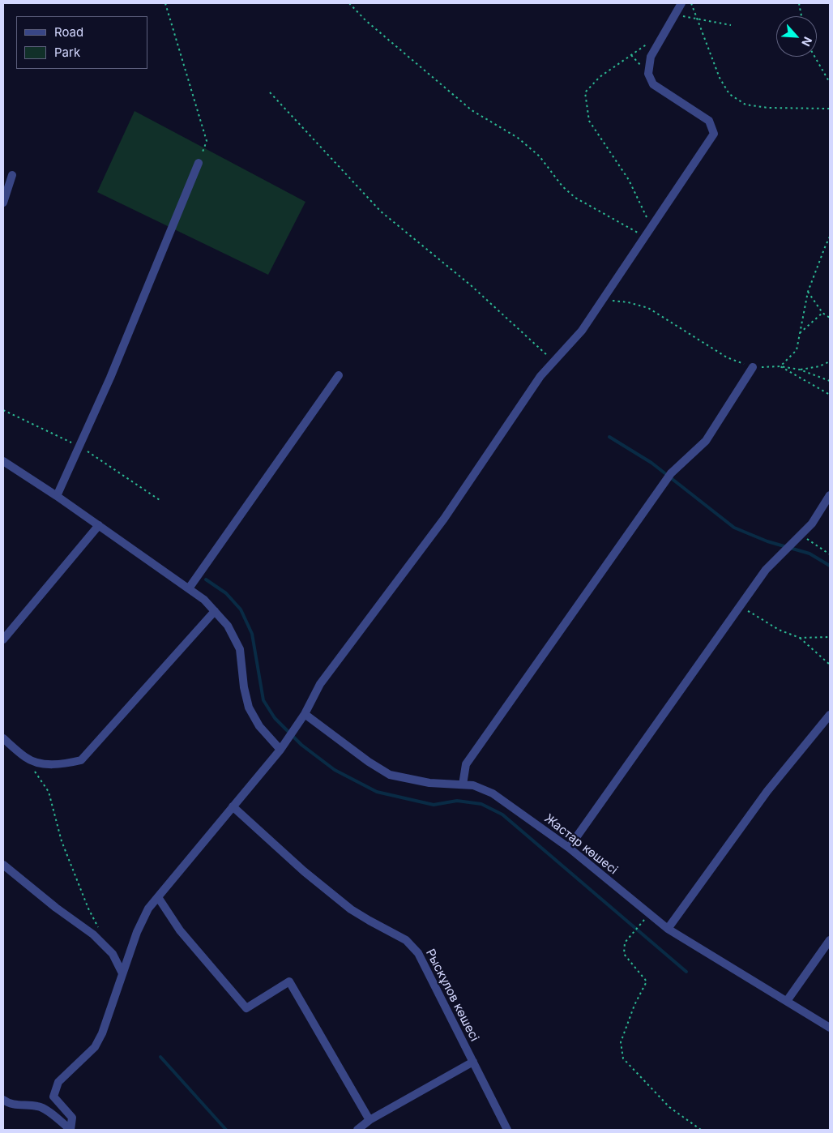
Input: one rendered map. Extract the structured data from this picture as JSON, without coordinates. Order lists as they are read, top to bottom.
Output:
{
  "streets": {
    "street": ["Жастар көшесі", "Рыскұлов көшесі"]
  },
  "legend": ["Road", "Park"],
  "north": "bottom right"
}
